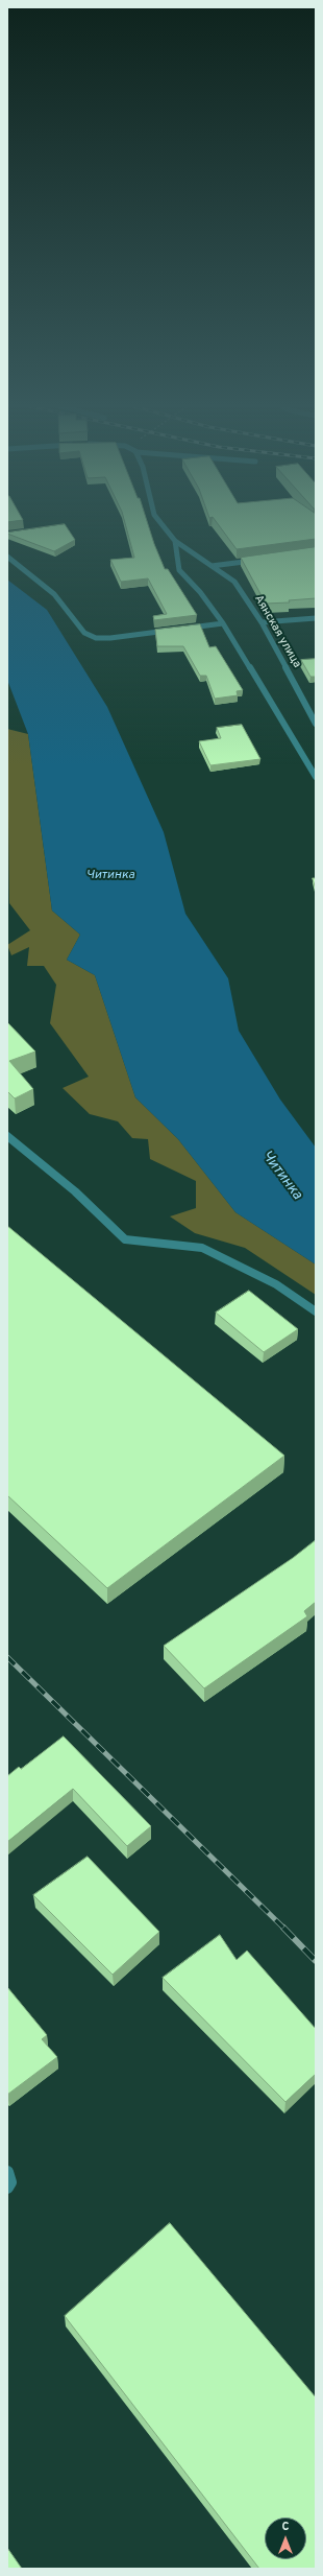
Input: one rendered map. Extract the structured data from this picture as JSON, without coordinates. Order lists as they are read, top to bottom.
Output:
{
  "streets": {
    "street": ["Аянская улица"]
  },
  "water": ["Читинка"],
  "north": "top"
}
